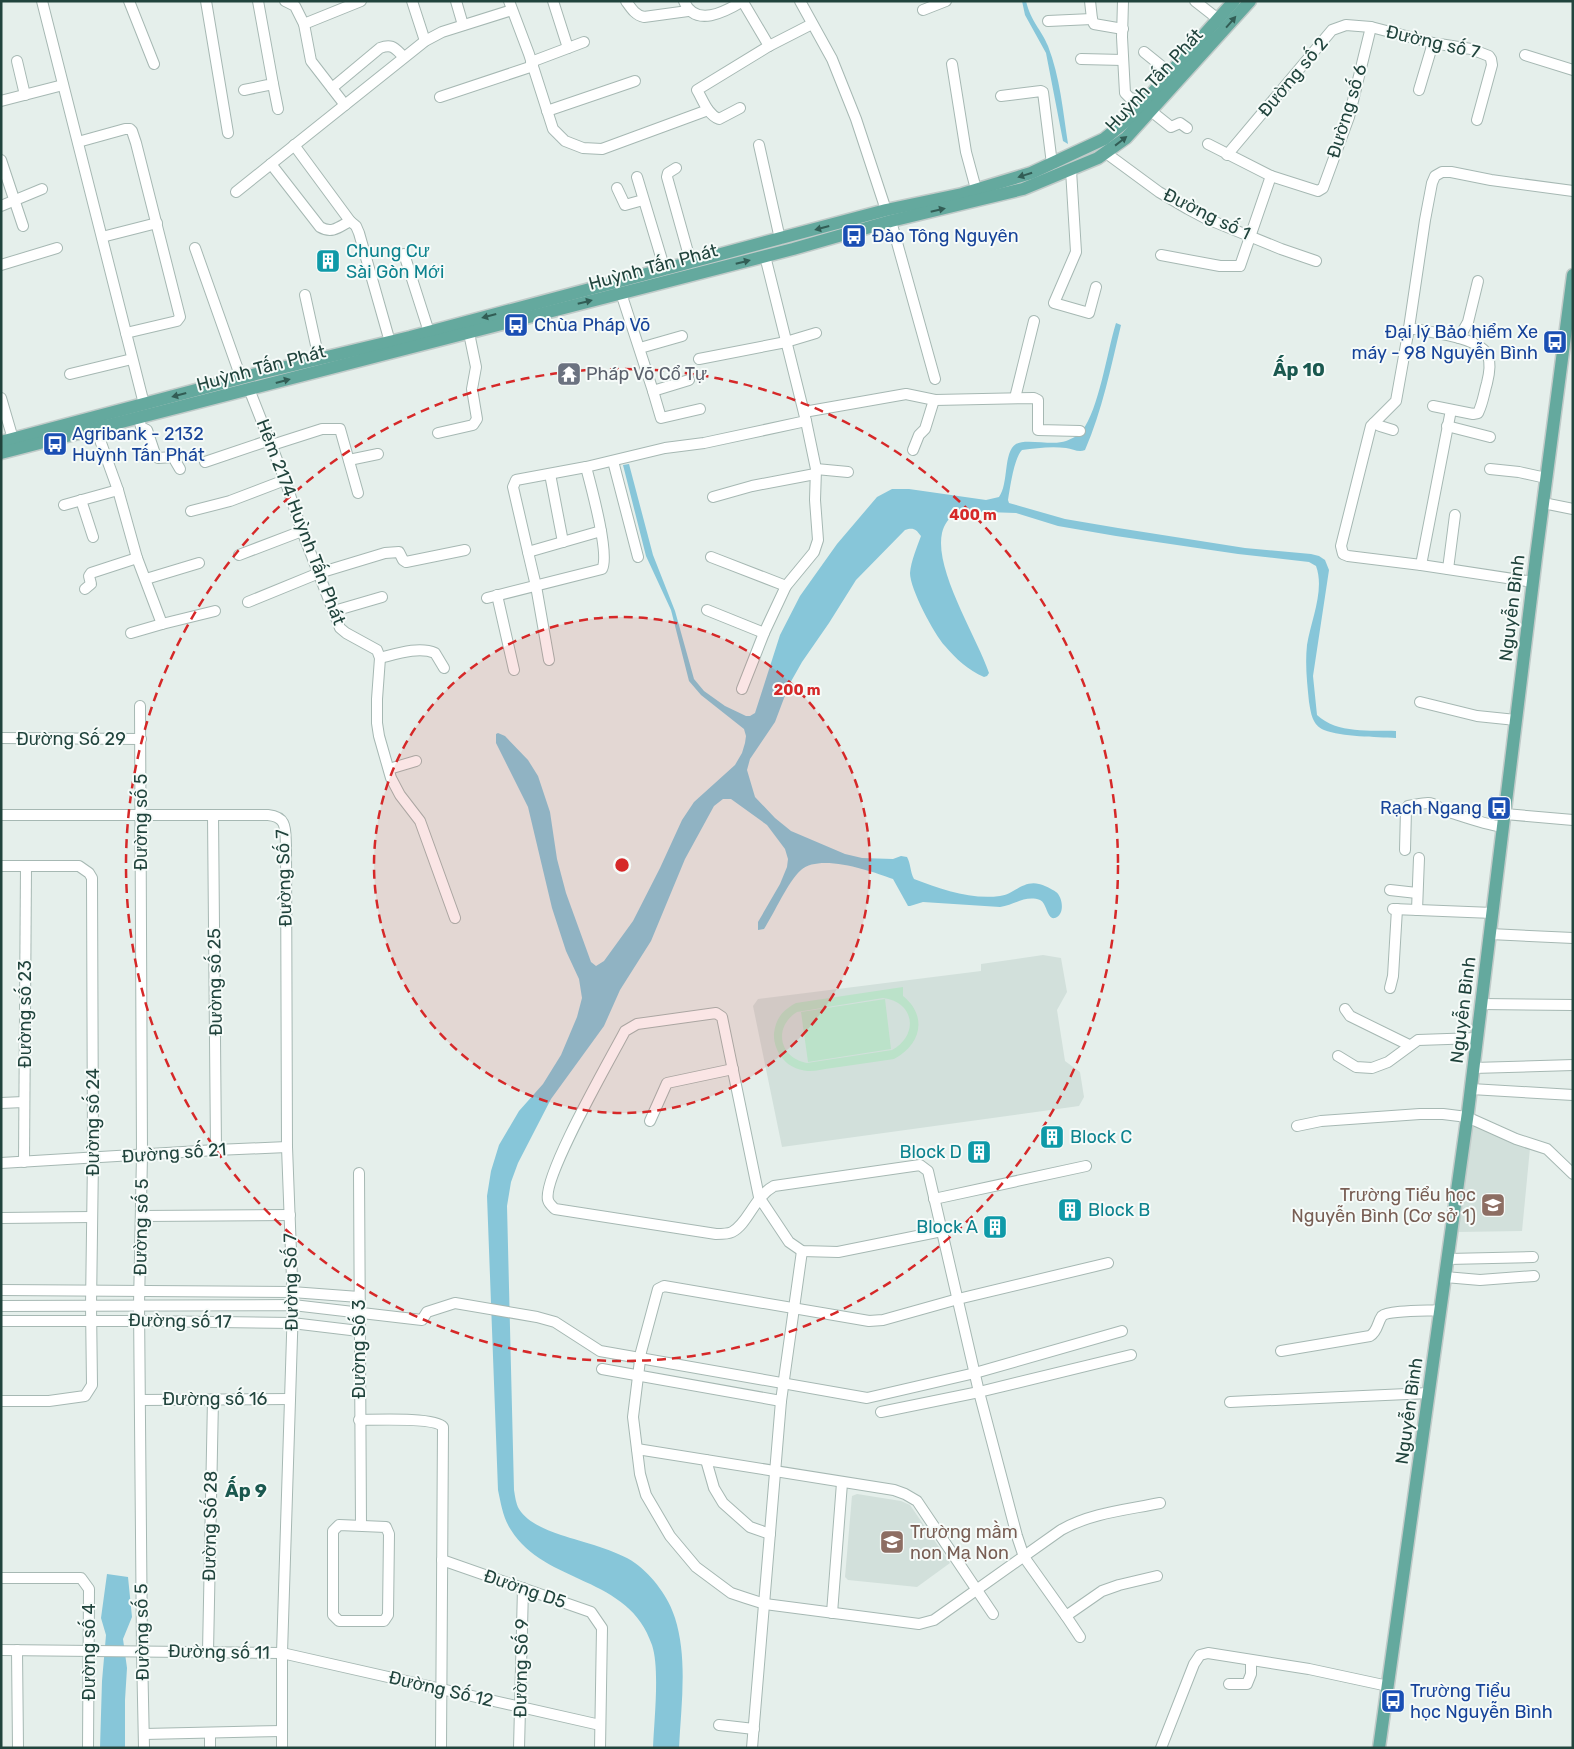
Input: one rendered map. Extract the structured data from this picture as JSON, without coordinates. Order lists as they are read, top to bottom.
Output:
{
  "streets": {
    "main road": ["Huỳnh Tấn Phát", "Nguyễn Bình"],
    "street": [
      "Đường số 7",
      "Đường số 2",
      "Đường số 6",
      "Đường số 1",
      "Hẻm 2174 Huỳnh Tấn Phát",
      "Đường Số 29",
      "Đường số 5",
      "Đường Số 7",
      "Đường số 25",
      "Đường số 23",
      "Đường số 24",
      "Đường số 21",
      "Đường số 17",
      "Đường Số 3",
      "Đường số 16",
      "Đường Số 28",
      "Đường D5",
      "Đường số 4",
      "Đường số 11",
      "Đường Số 9",
      "Đường Số 12"
    ]
  },
  "crossings": [
    ["Đường số 7", "Đường số 2"],
    ["Đường số 7", "Đường số 6"],
    ["Đường số 2", "Đường số 6"],
    ["Huỳnh Tấn Phát", "Đường số 1"],
    ["Huỳnh Tấn Phát", "Hẻm 2174 Huỳnh Tấn Phát"],
    ["Đường Số 29", "Đường số 5"],
    ["Đường số 5", "Đường số 21"],
    ["Đường số 5", "Đường số 17"],
    ["Đường số 5", "Đường số 16"],
    ["Đường số 5", "Đường số 11"],
    ["Đường Số 7", "Đường số 25"],
    ["Đường Số 7", "Đường số 21"],
    ["Đường Số 7", "Đường số 17"],
    ["Đường Số 7", "Đường số 16"],
    ["Đường Số 7", "Đường số 11"],
    ["Đường Số 7", "Đường Số 12"],
    ["Đường số 25", "Đường số 21"],
    ["Đường số 23", "Đường số 24"],
    ["Đường số 23", "Đường số 21"],
    ["Đường số 24", "Đường số 21"],
    ["Đường số 24", "Đường số 17"],
    ["Đường số 17", "Đường Số 3"],
    ["Đường số 16", "Đường Số 28"],
    ["Đường Số 28", "Đường số 11"],
    ["Đường D5", "Đường Số 9"],
    ["Đường D5", "Đường Số 12"],
    ["Đường số 4", "Đường số 11"],
    ["Đường số 11", "Đường Số 12"],
    ["Đường Số 9", "Đường Số 12"]
  ],
  "districts": ["Ấp 10", "Ấp 9"],
  "places": {
    "bus stop": [
      "Đào Tông Nguyên",
      "Chùa Pháp Võ",
      "Đại lý Bảo hiểm Xe máy - 98 Nguyễn Bình",
      "Agribank - 2132 Huỳnh Tấn Phát",
      "Rạch Ngang",
      "Trường Tiểu học Nguyễn Bình"
    ],
    "building": [
      "Chung Cư Sài Gòn Mới",
      "Block C",
      "Block D",
      "Block B",
      "Block A"
    ],
    "temple": ["Pháp Võ Cổ Tự"],
    "school or university": ["Trường Tiểu học Nguyễn Bình (Cơ sở 1)", "Trường mầm non Mạ Non"]
  },
  "rings": ["400 m", "200 m"]
}
